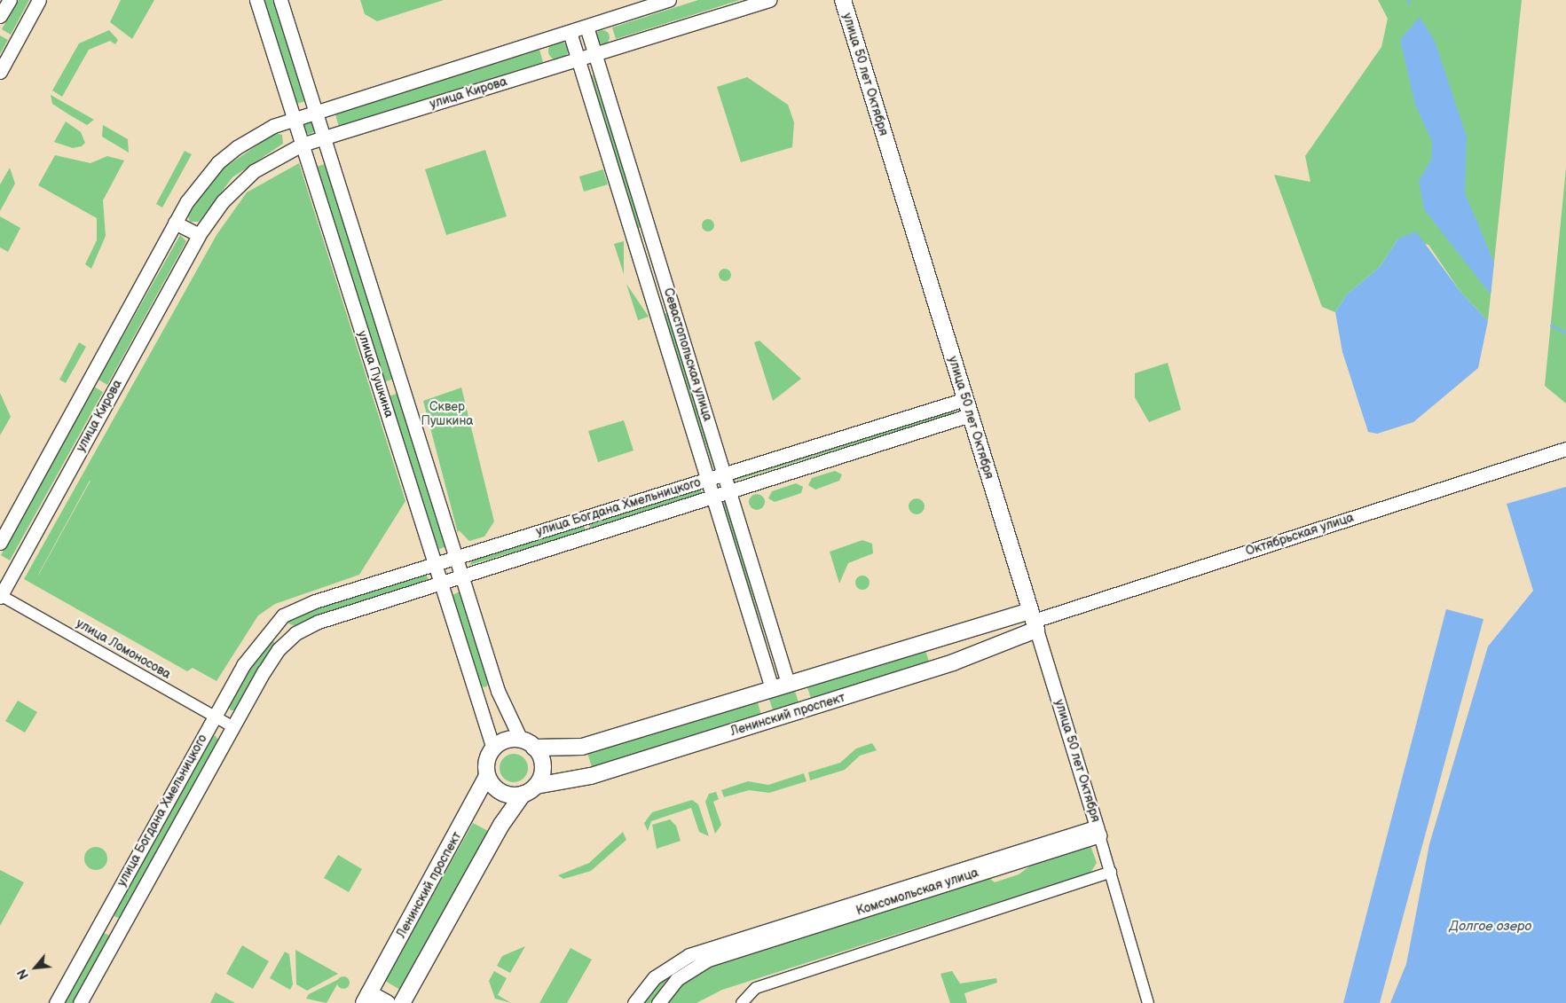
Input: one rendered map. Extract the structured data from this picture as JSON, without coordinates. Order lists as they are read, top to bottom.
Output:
{
  "streets": {
    "main road": ["улица 50 лет Октября", "Ленинский проспект"],
    "street": [
      "улица Кирова",
      "Севастопольская улица",
      "улица Пушкина",
      "улица Богдана Хмельницкого",
      "Октябрьская улица",
      "улица Ломоносова",
      "Комсомольская улица"
    ]
  },
  "crossings": [
    ["улица 50 лет Октября", "улица Богдана Хмельницкого"],
    ["улица 50 лет Октября", "Октябрьская улица"],
    ["улица 50 лет Октября", "Ленинский проспект"],
    ["улица 50 лет Октября", "Комсомольская улица"],
    ["улица Кирова", "Севастопольская улица"],
    ["улица Кирова", "улица Пушкина"],
    ["улица Кирова", "улица Ломоносова"],
    ["Севастопольская улица", "улица Богдана Хмельницкого"],
    ["улица Пушкина", "улица Богдана Хмельницкого"],
    ["улица Пушкина", "Ленинский проспект"],
    ["улица Богдана Хмельницкого", "улица Ломоносова"],
    ["Октябрьская улица", "Ленинский проспект"]
  ],
  "water": ["Долгое озеро"],
  "parks": ["Сквер Пушкина"],
  "north": "bottom left"
}
